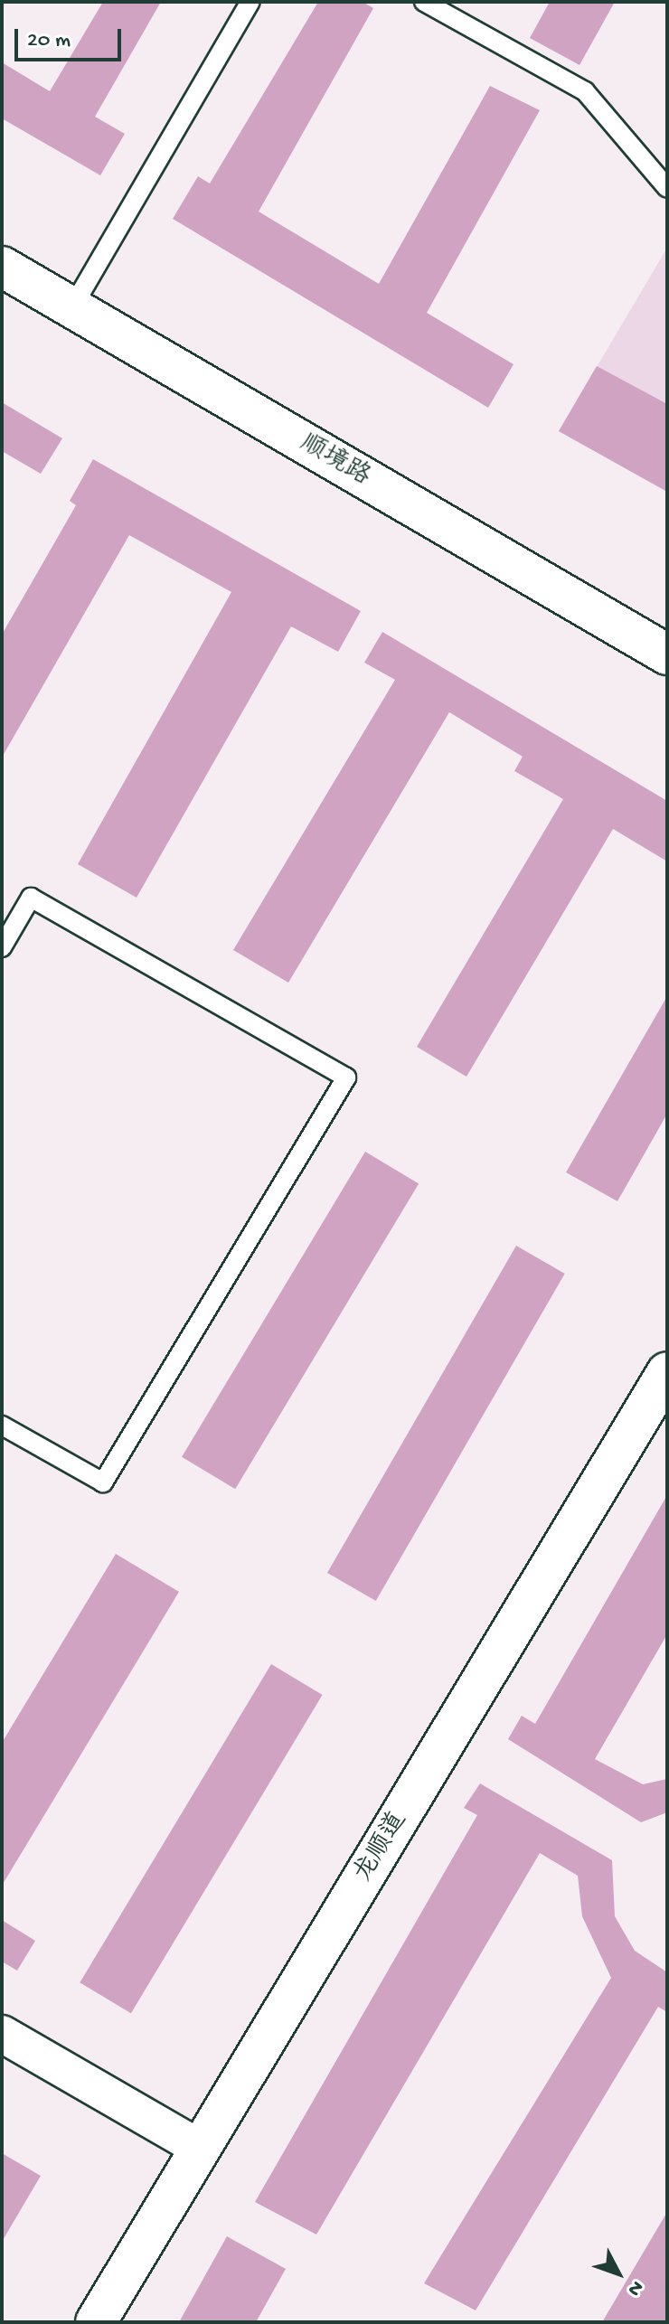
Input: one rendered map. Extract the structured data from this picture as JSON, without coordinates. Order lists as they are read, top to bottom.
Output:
{
  "streets": {
    "street": ["顺境路", "龙顺道"]
  },
  "scale_bar": "20 m",
  "north": "bottom right"
}
